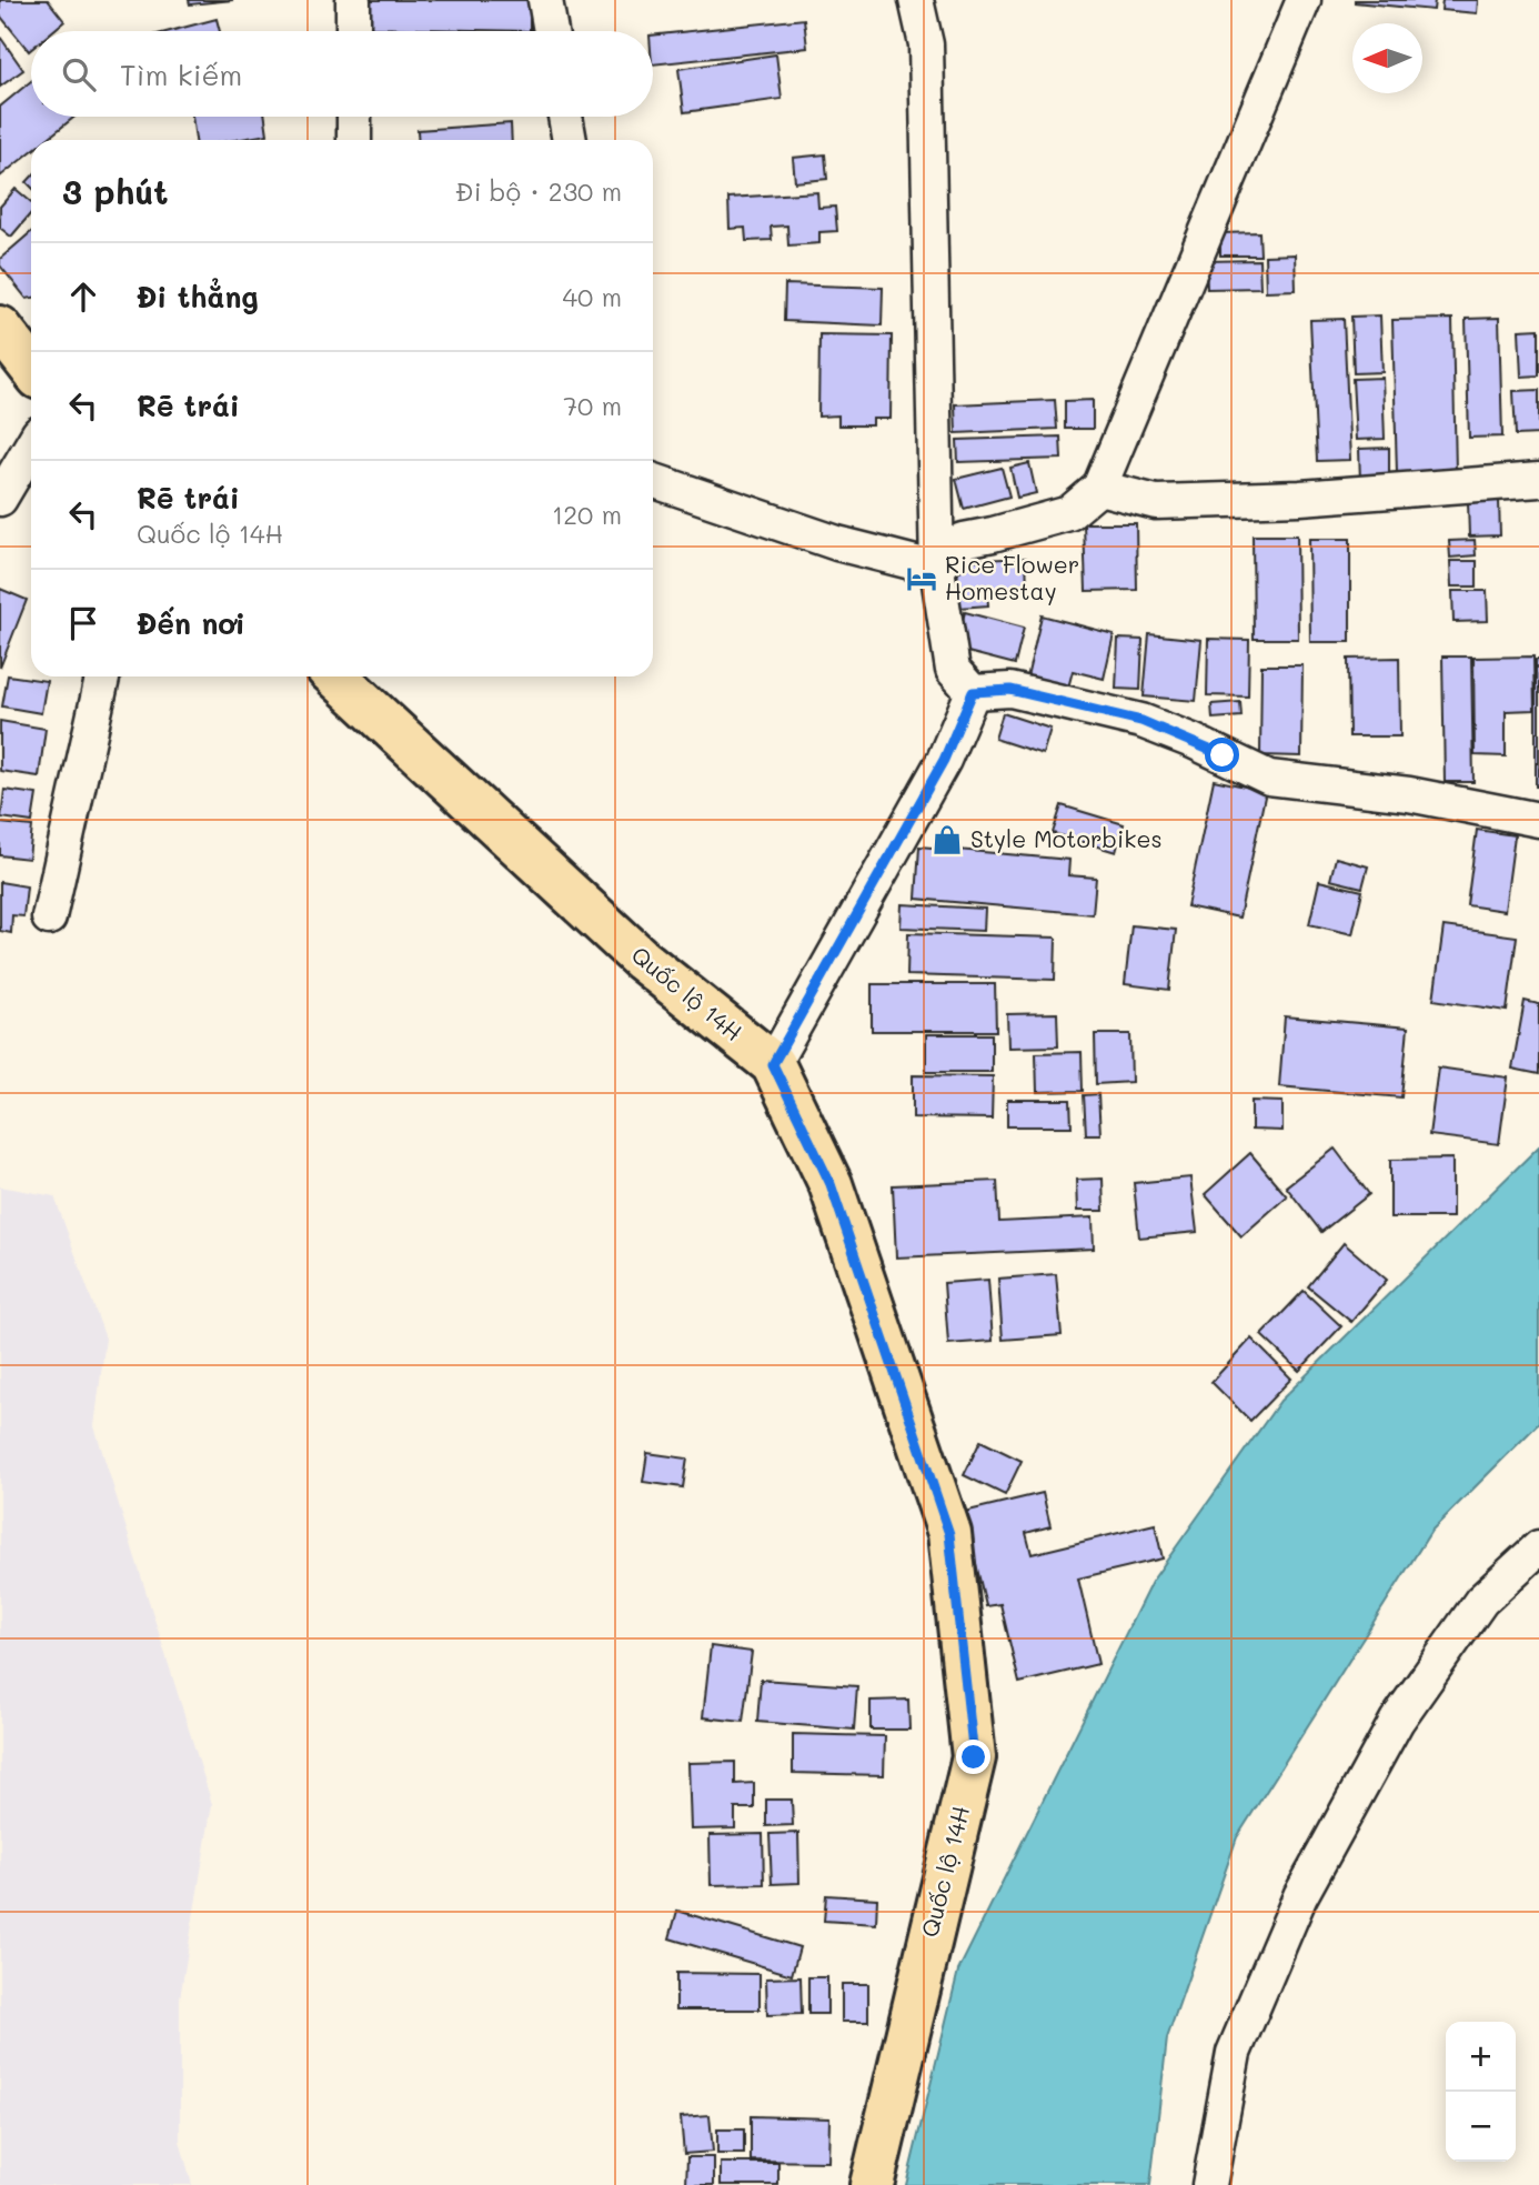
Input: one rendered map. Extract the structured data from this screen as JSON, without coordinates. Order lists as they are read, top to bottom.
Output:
{
  "streets": {
    "main road": ["Quốc lộ 14H"]
  },
  "places": {
    "hotel": ["Rice Flower Homestay"],
    "shop": ["Style Motorbikes"]
  },
  "north": "left",
  "page": {
    "search": "Tìm kiếm",
    "heading": ["3 phút", "Đi bộ · 230 m"],
    "list": [
      ["Đi thẳng", "40 m"],
      ["Rẽ trái", "70 m"],
      ["Rẽ trái", "Quốc lộ 14H", "120 m"],
      "Đến nơi"
    ],
    "map_buttons": ["+", "−"]
  }
}
